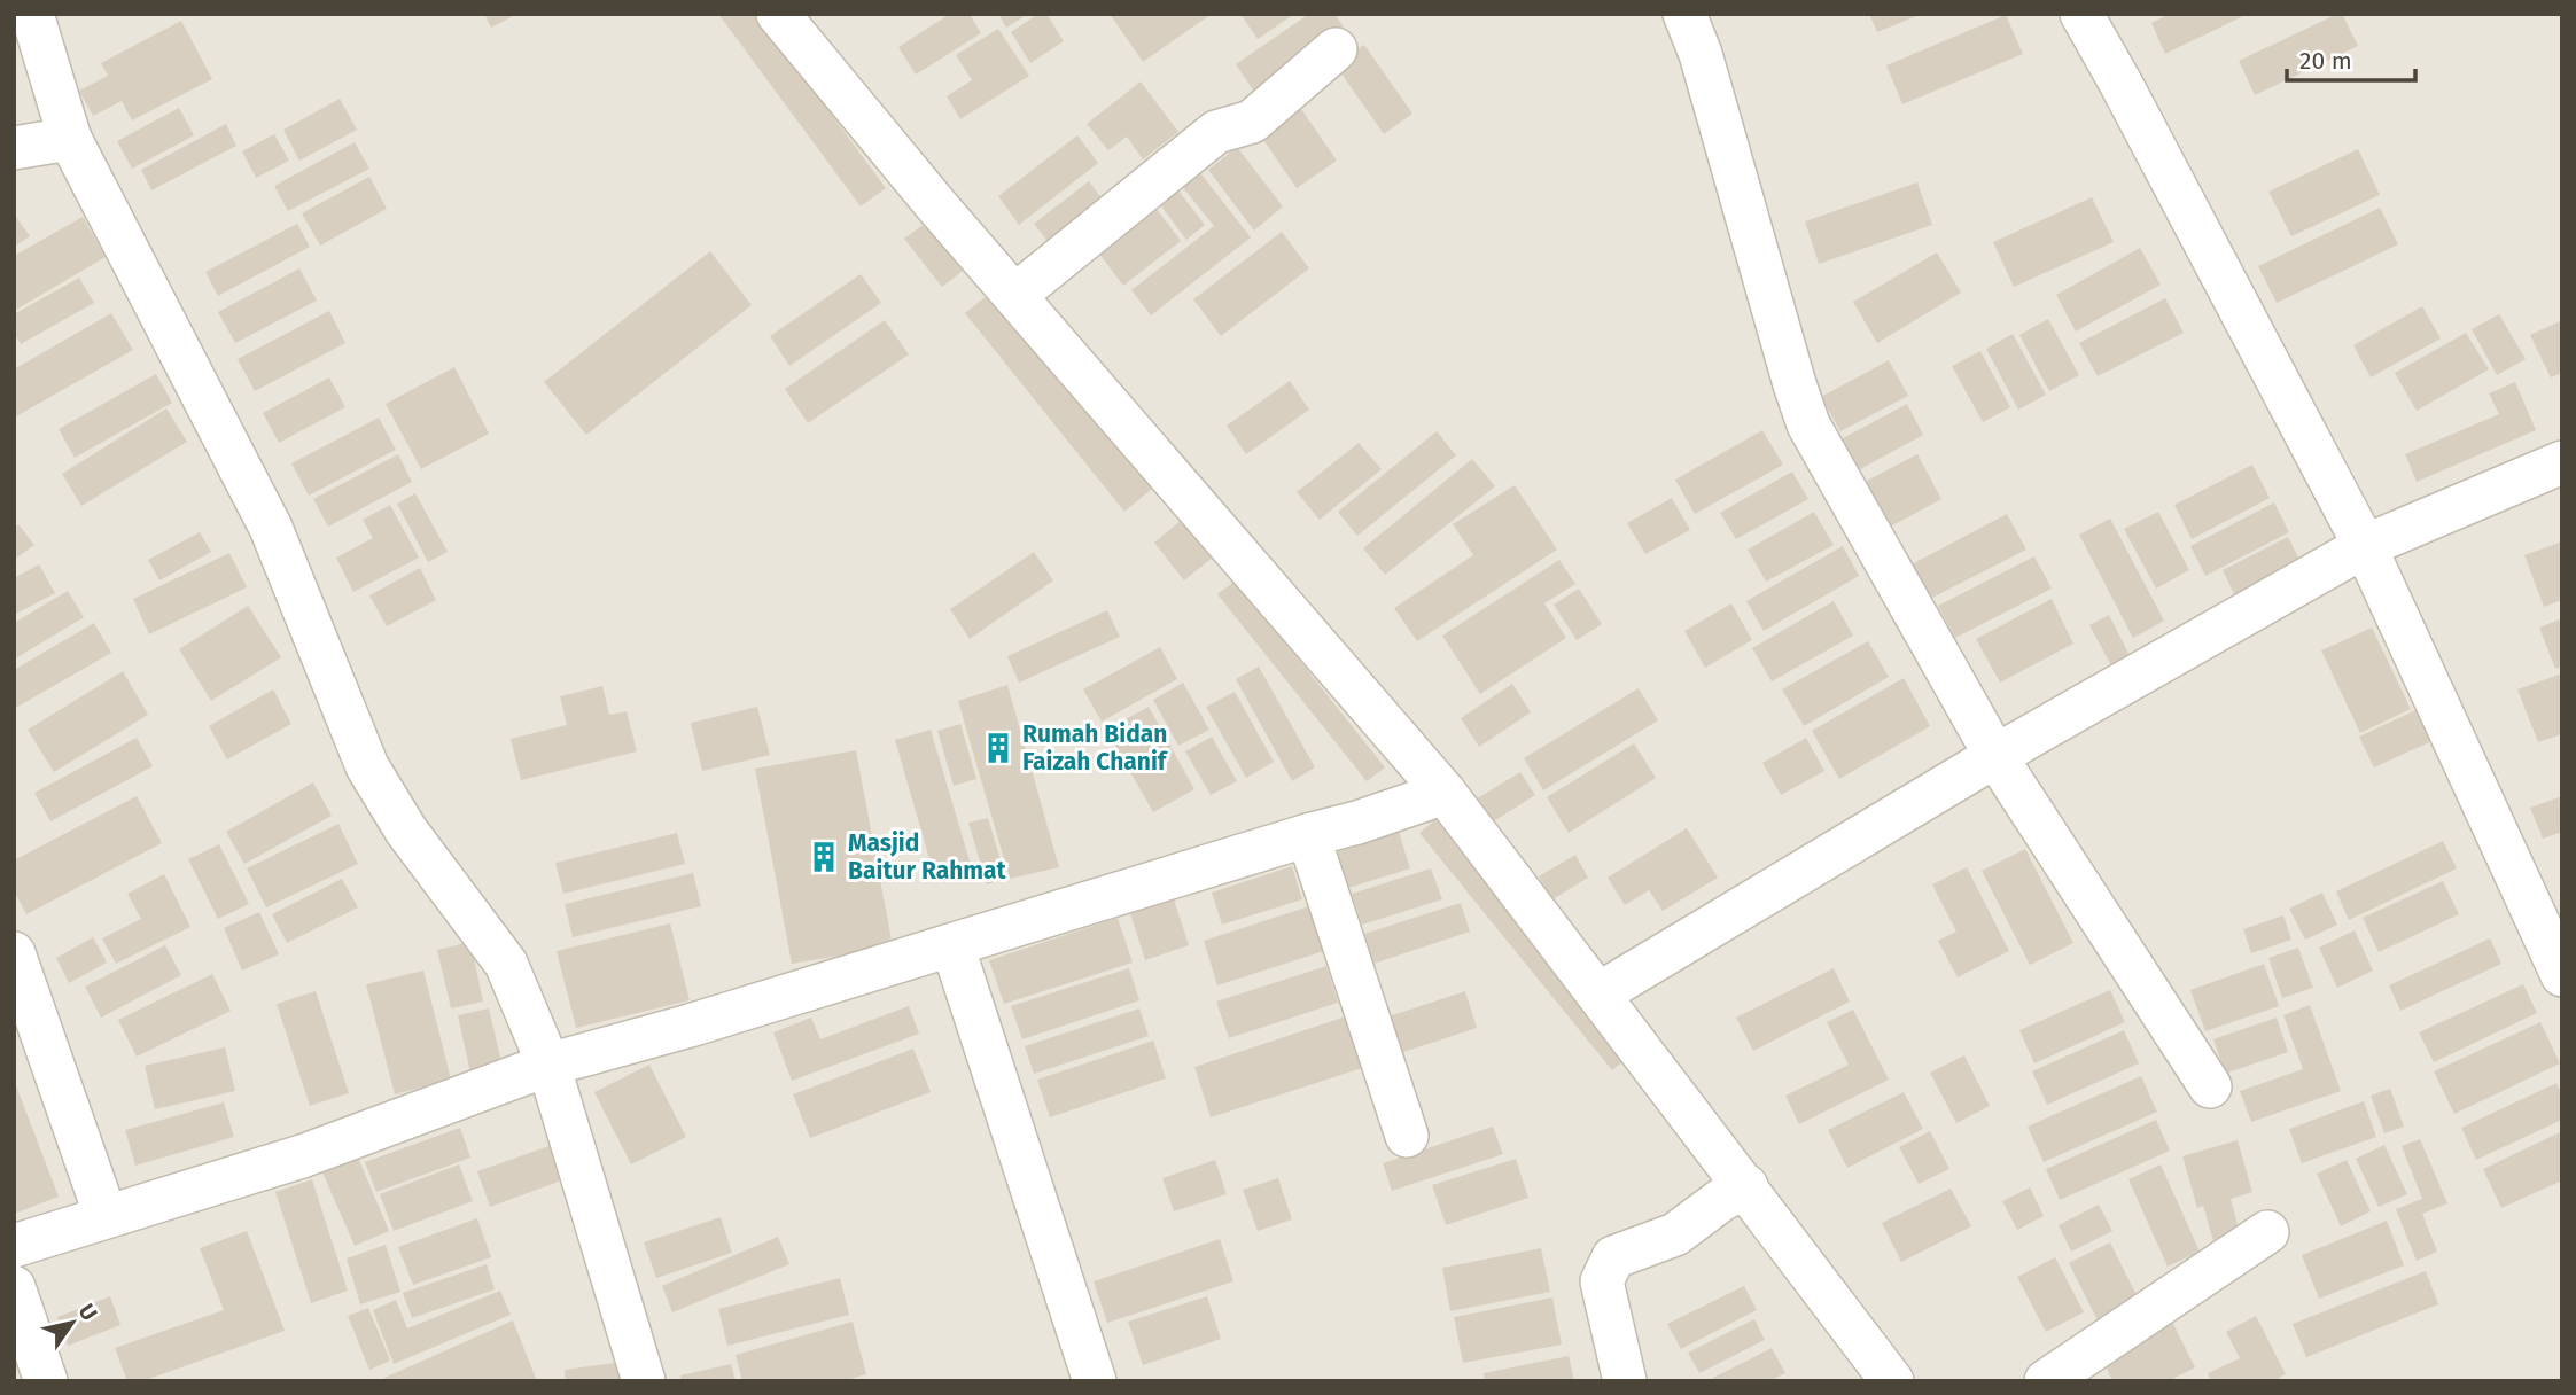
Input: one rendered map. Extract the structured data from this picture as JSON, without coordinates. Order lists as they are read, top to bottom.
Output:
{
  "places": {
    "building": ["Rumah Bidan Faizah Chanif", "Masjid Baitur Rahmat"]
  },
  "scale_bar": "20 m",
  "north": "top right"
}
